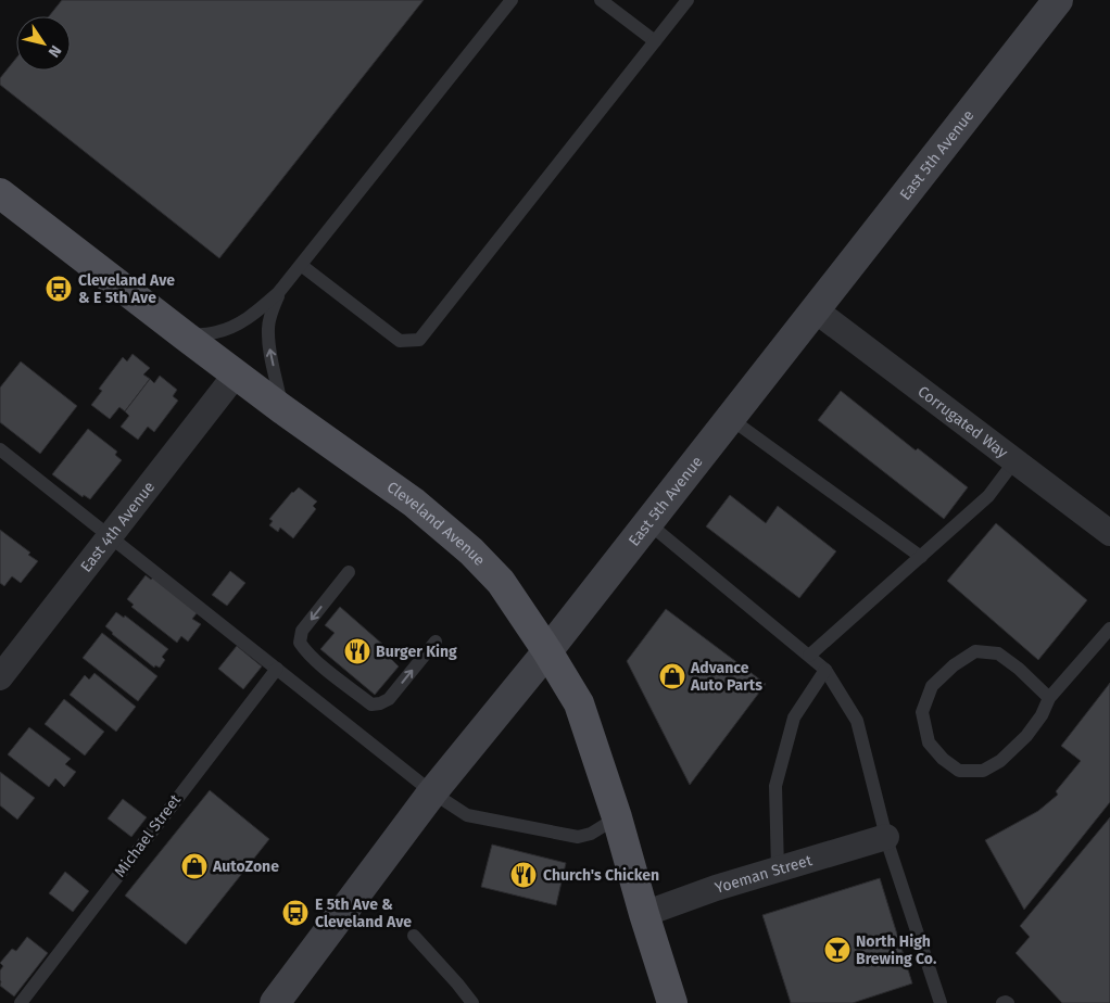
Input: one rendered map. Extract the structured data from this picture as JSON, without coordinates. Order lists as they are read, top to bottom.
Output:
{
  "streets": {
    "main road": ["East 5th Avenue", "Cleveland Avenue"],
    "street": ["Corrugated Way", "East 4th Avenue", "Yoeman Street"],
    "lane": ["Michael Street"]
  },
  "crossings": [
    ["East 5th Avenue", "Corrugated Way"],
    ["East 5th Avenue", "Cleveland Avenue"],
    ["Cleveland Avenue", "East 4th Avenue"],
    ["Cleveland Avenue", "Yoeman Street"]
  ],
  "places": {
    "bus stop": ["Cleveland Ave & E 5th Ave", "E 5th Ave & Cleveland Ave"],
    "restaurant": ["Burger King", "Church's Chicken"],
    "shop": ["Advance Auto Parts", "AutoZone"],
    "bar": ["North High Brewing Co."]
  },
  "north": "bottom right"
}
